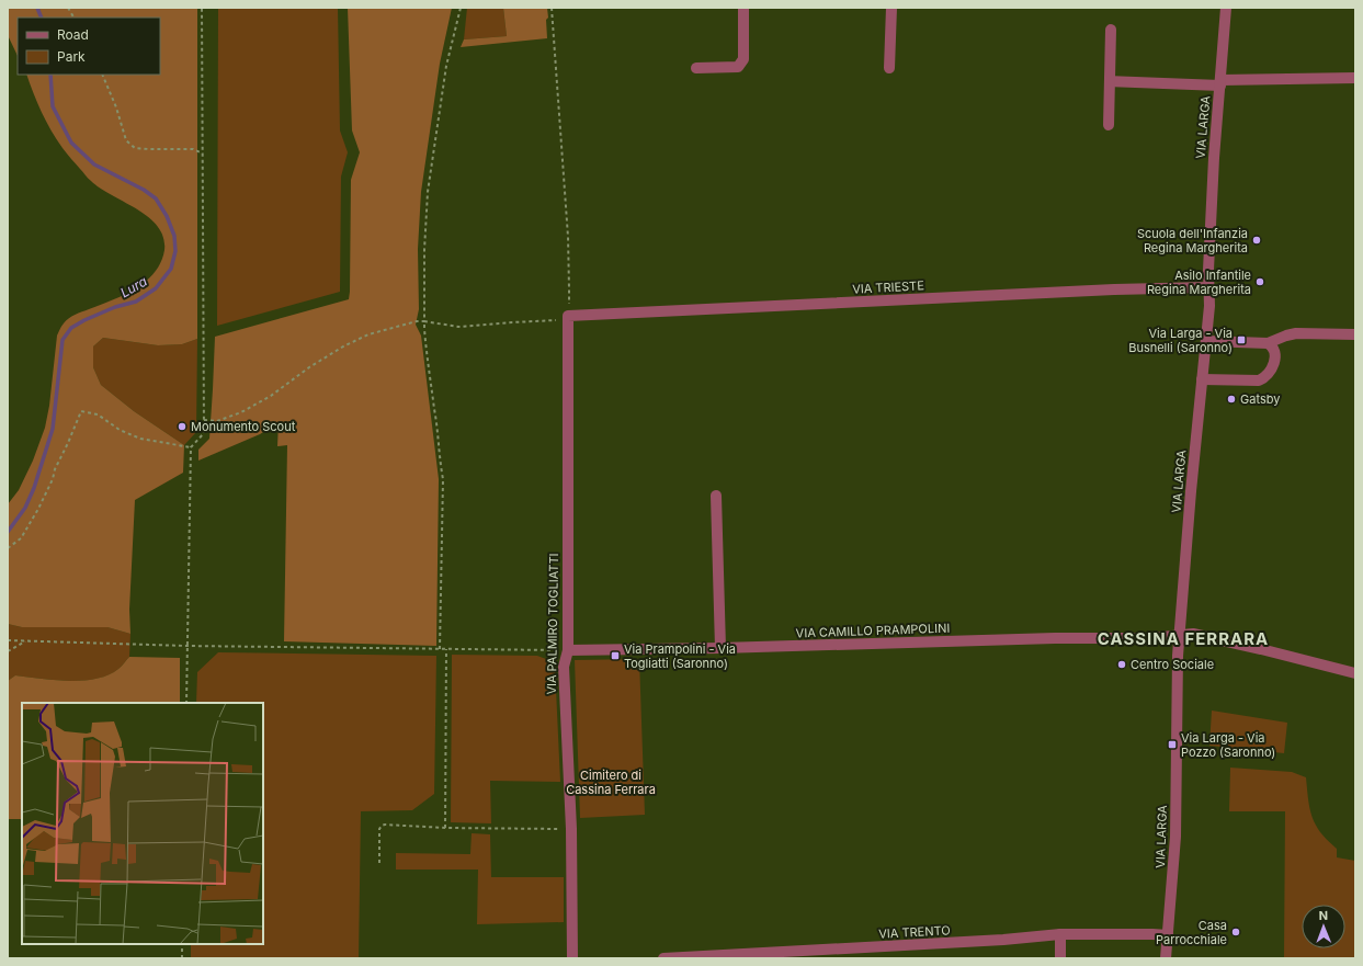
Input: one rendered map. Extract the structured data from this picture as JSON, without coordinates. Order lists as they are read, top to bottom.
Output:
{
  "streets": {
    "street": [
      "VIA LARGA",
      "VIA TRIESTE",
      "VIA PALMIRO TOGLIATTI",
      "VIA CAMILLO PRAMPOLINI",
      "VIA TRENTO"
    ]
  },
  "crossings": [
    ["VIA LARGA", "VIA TRIESTE"],
    ["VIA LARGA", "VIA CAMILLO PRAMPOLINI"],
    ["VIA LARGA", "VIA TRENTO"],
    ["VIA TRIESTE", "VIA PALMIRO TOGLIATTI"],
    ["VIA PALMIRO TOGLIATTI", "VIA CAMILLO PRAMPOLINI"]
  ],
  "districts": ["CASSINA FERRARA"],
  "water": ["Lura"],
  "parks": ["Cimitero di Cassina Ferrara"],
  "places": {
    "other": [
      "Scuola dell'Infanzia Regina Margherita",
      "Asilo Infantile Regina Margherita",
      "Gatsby",
      "Monumento Scout",
      "Centro Sociale",
      "Casa Parrocchiale"
    ],
    "transit": ["Via Larga - Via Busnelli (Saronno)", "Via Prampolini - Via Togliatti (Saronno)", "Via Larga - Via Pozzo (Saronno)"]
  },
  "legend": ["Road", "Park"],
  "north": "top"
}
